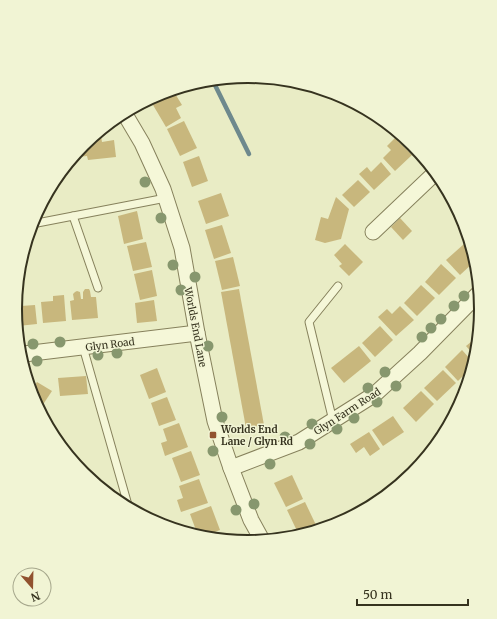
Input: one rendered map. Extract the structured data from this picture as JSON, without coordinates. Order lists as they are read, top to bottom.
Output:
{
  "streets": {
    "street": ["Worlds End Lane", "Glyn Road", "Glyn Farm Road"]
  },
  "crossings": [
    ["Worlds End Lane", "Glyn Road"],
    ["Worlds End Lane", "Glyn Farm Road"]
  ],
  "places": {
    "transit": ["Worlds End Lane / Glyn Rd"]
  },
  "scale_bar": "50 m",
  "north": "bottom"
}
